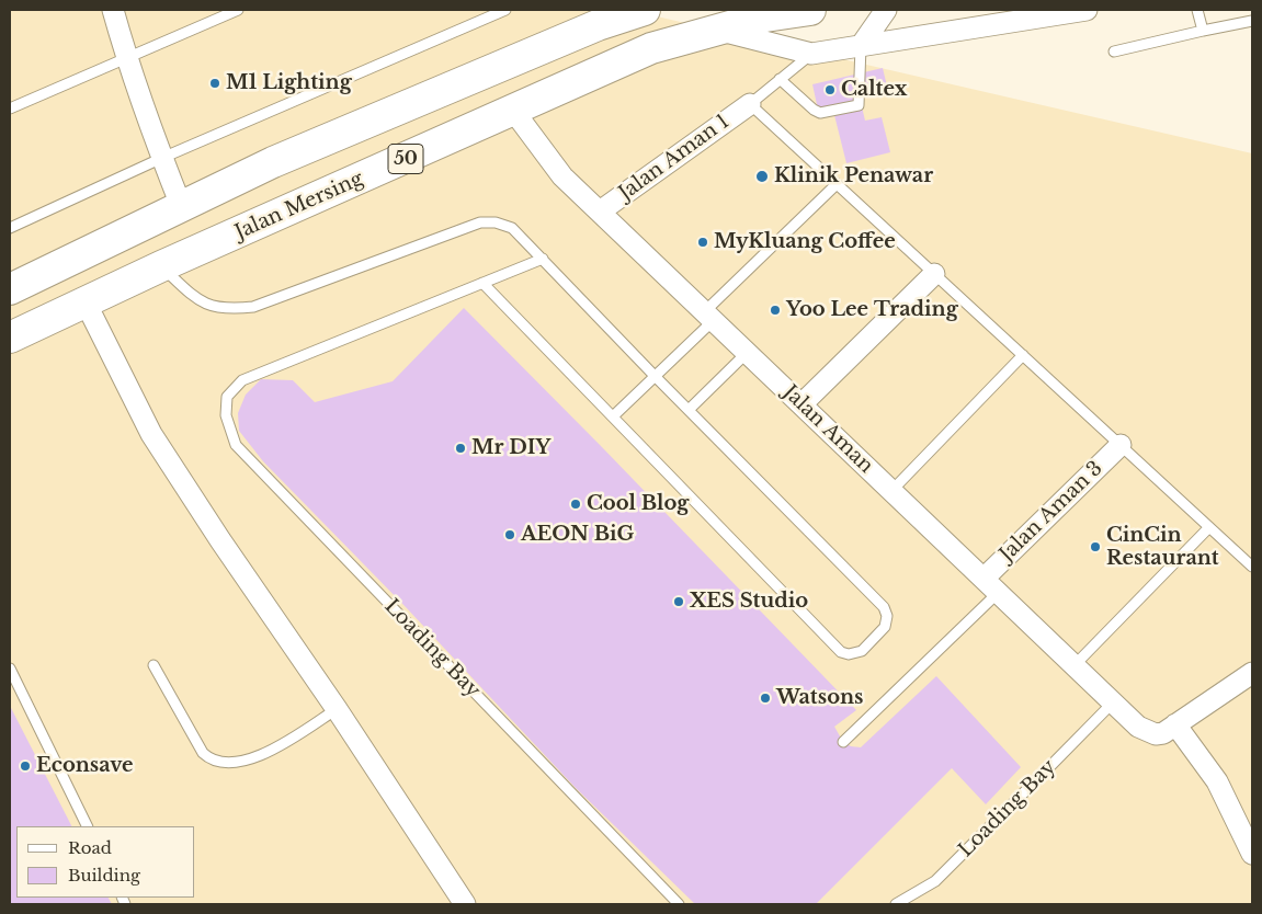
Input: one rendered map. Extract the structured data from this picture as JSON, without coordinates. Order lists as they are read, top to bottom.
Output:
{
  "streets": {
    "highway": ["50", "Jalan Mersing"],
    "street": ["Jalan Aman 1", "Jalan Aman", "Jalan Aman 3"],
    "lane": ["Loading Bay"]
  },
  "crossings": [
    ["Jalan Aman 1", "Jalan Aman"],
    ["Jalan Mersing", "Jalan Aman"],
    ["Jalan Aman", "Jalan Aman 3"],
    ["Jalan Aman", "Loading Bay"]
  ],
  "places": [
    "M1 Lighting",
    "Caltex",
    "Klinik Penawar",
    "MyKluang Coffee",
    "Yoo Lee Trading",
    "Mr DIY",
    "Cool Blog",
    "AEON BiG",
    "CinCin Restaurant",
    "XES Studio",
    "Watsons",
    "Econsave"
  ],
  "legend": ["Road", "Building"]
}
